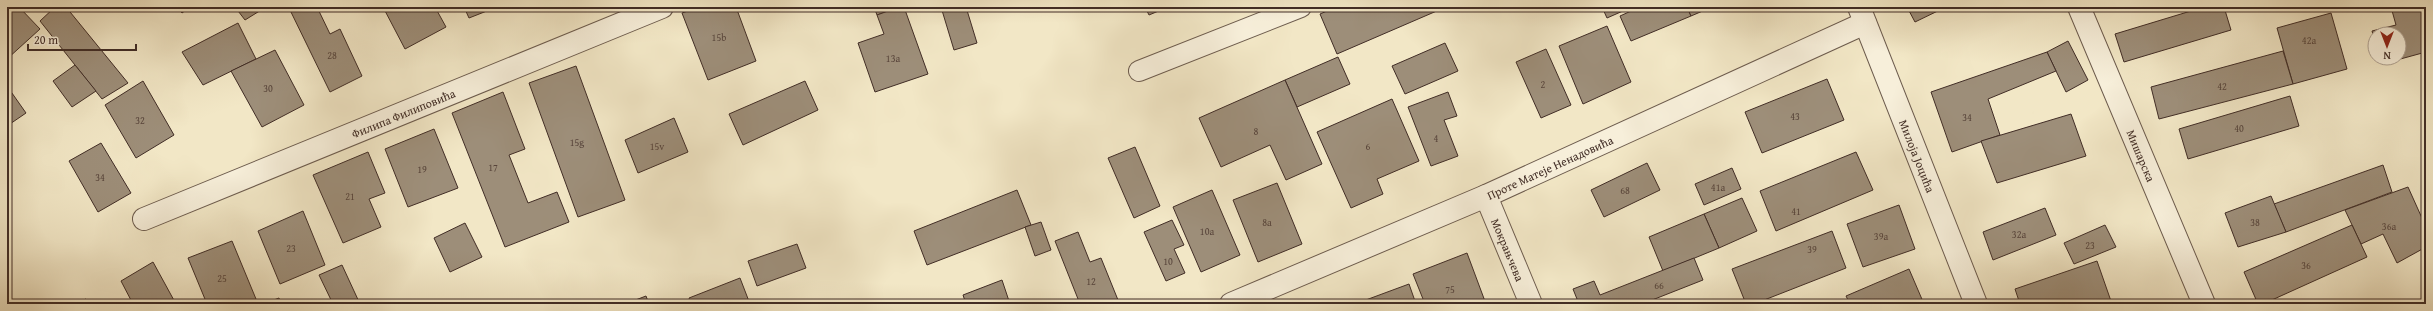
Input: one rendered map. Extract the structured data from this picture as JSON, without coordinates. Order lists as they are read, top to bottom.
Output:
{
  "streets": {
    "street": [
      "Филипа Филиповића",
      "Милоја Јоцића",
      "Мишарска",
      "Проте Матеје Ненадовића",
      "Мокрањчева"
    ]
  },
  "crossings": [
    ["Милоја Јоцића", "Проте Матеје Ненадовића"],
    ["Проте Матеје Ненадовића", "Мокрањчева"]
  ],
  "house_numbers": [
    "15b",
    "42a",
    "28",
    "13a",
    "2",
    "42",
    "30",
    "43",
    "34",
    "32",
    "40",
    "8",
    "4",
    "15g",
    "15v",
    "6",
    "17",
    "19",
    "34",
    "41a",
    "68",
    "21",
    "41",
    "8a",
    "38",
    "36a",
    "10a",
    "32a",
    "39a",
    "23",
    "23",
    "39",
    "10",
    "36",
    "25",
    "12",
    "66",
    "75"
  ],
  "scale_bar": "20 m",
  "north": "bottom"
}
